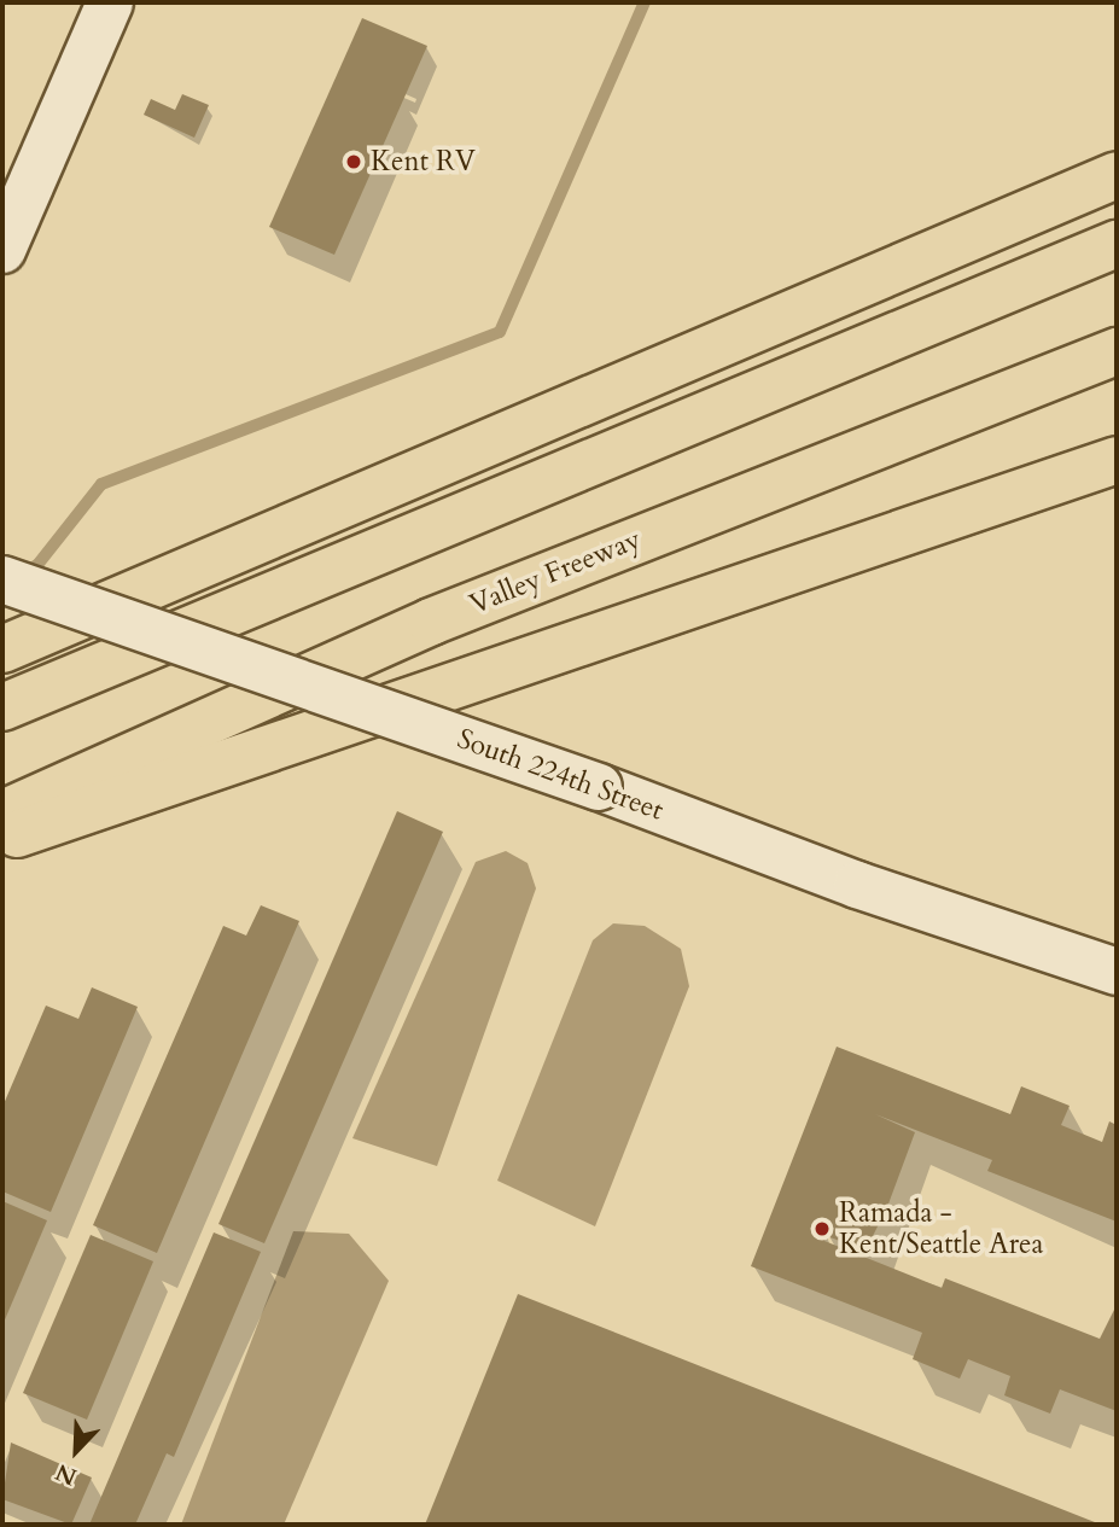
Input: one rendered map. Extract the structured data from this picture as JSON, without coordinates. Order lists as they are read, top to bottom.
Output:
{
  "streets": {
    "highway": ["Valley Freeway"],
    "street": ["South 224th Street"]
  },
  "places": ["Kent RV", "Ramada - Kent/Seattle Area"],
  "north": "bottom left"
}
